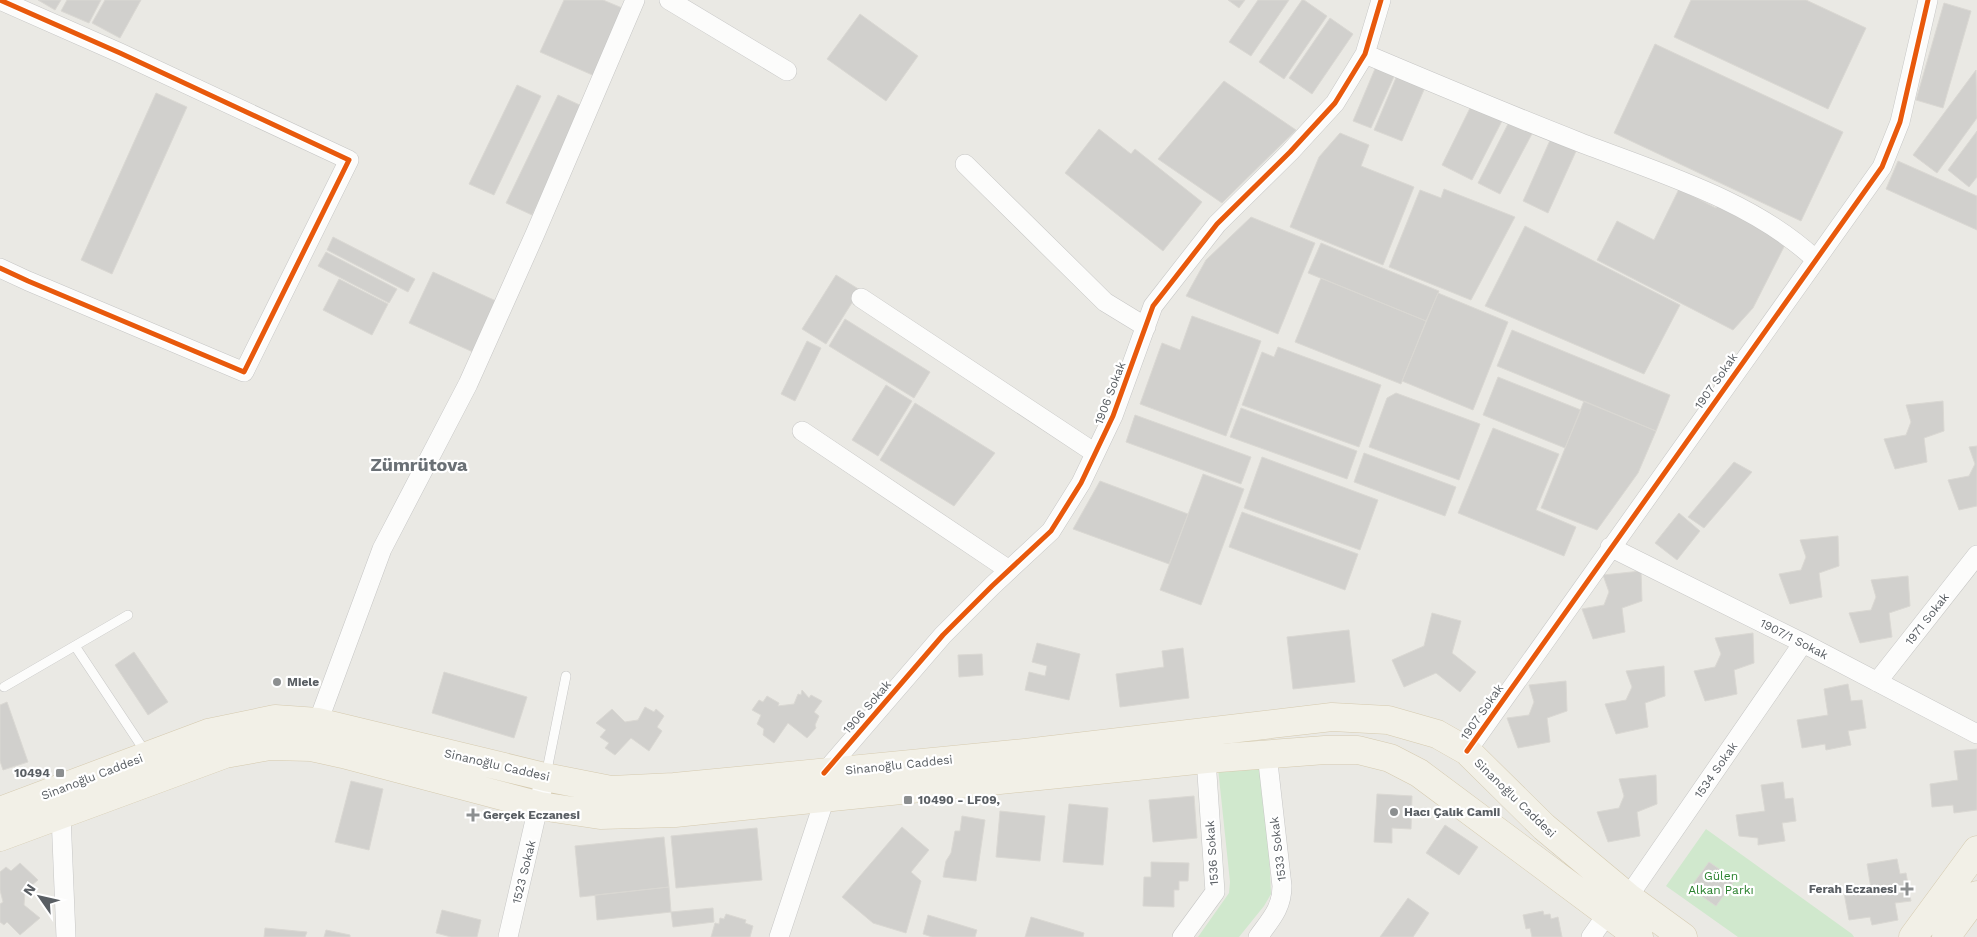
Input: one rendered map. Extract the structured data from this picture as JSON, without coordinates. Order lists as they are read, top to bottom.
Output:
{
  "streets": {
    "main road": ["Si̇nanoğlu Caddesi"],
    "street": [
      "1907 Sokak",
      "1906 Sokak",
      "1971 Sokak",
      "1907/1 Sokak",
      "1534 Sokak",
      "1533 Sokak",
      "1536 Sokak",
      "1523 Sokak"
    ]
  },
  "crossings": [
    ["1907 Sokak", "1907/1 Sokak"],
    ["1907 Sokak", "Si̇nanoğlu Caddesi"],
    ["1906 Sokak", "Si̇nanoğlu Caddesi"],
    ["1971 Sokak", "1907/1 Sokak"],
    ["1907/1 Sokak", "1534 Sokak"],
    ["Si̇nanoğlu Caddesi", "1534 Sokak"],
    ["Si̇nanoğlu Caddesi", "1533 Sokak"],
    ["Si̇nanoğlu Caddesi", "1536 Sokak"],
    ["Si̇nanoğlu Caddesi", "1523 Sokak"]
  ],
  "districts": ["Zümrütova"],
  "parks": ["Gülen Alkan Parkı"],
  "places": {
    "other": ["Miele", "Hacı Çalık Camii"],
    "transit": ["10494", "10490 - LF09,"],
    "health": ["Gerçek Eczanesi", "Ferah Eczanesi"]
  },
  "north": "top left"
}
